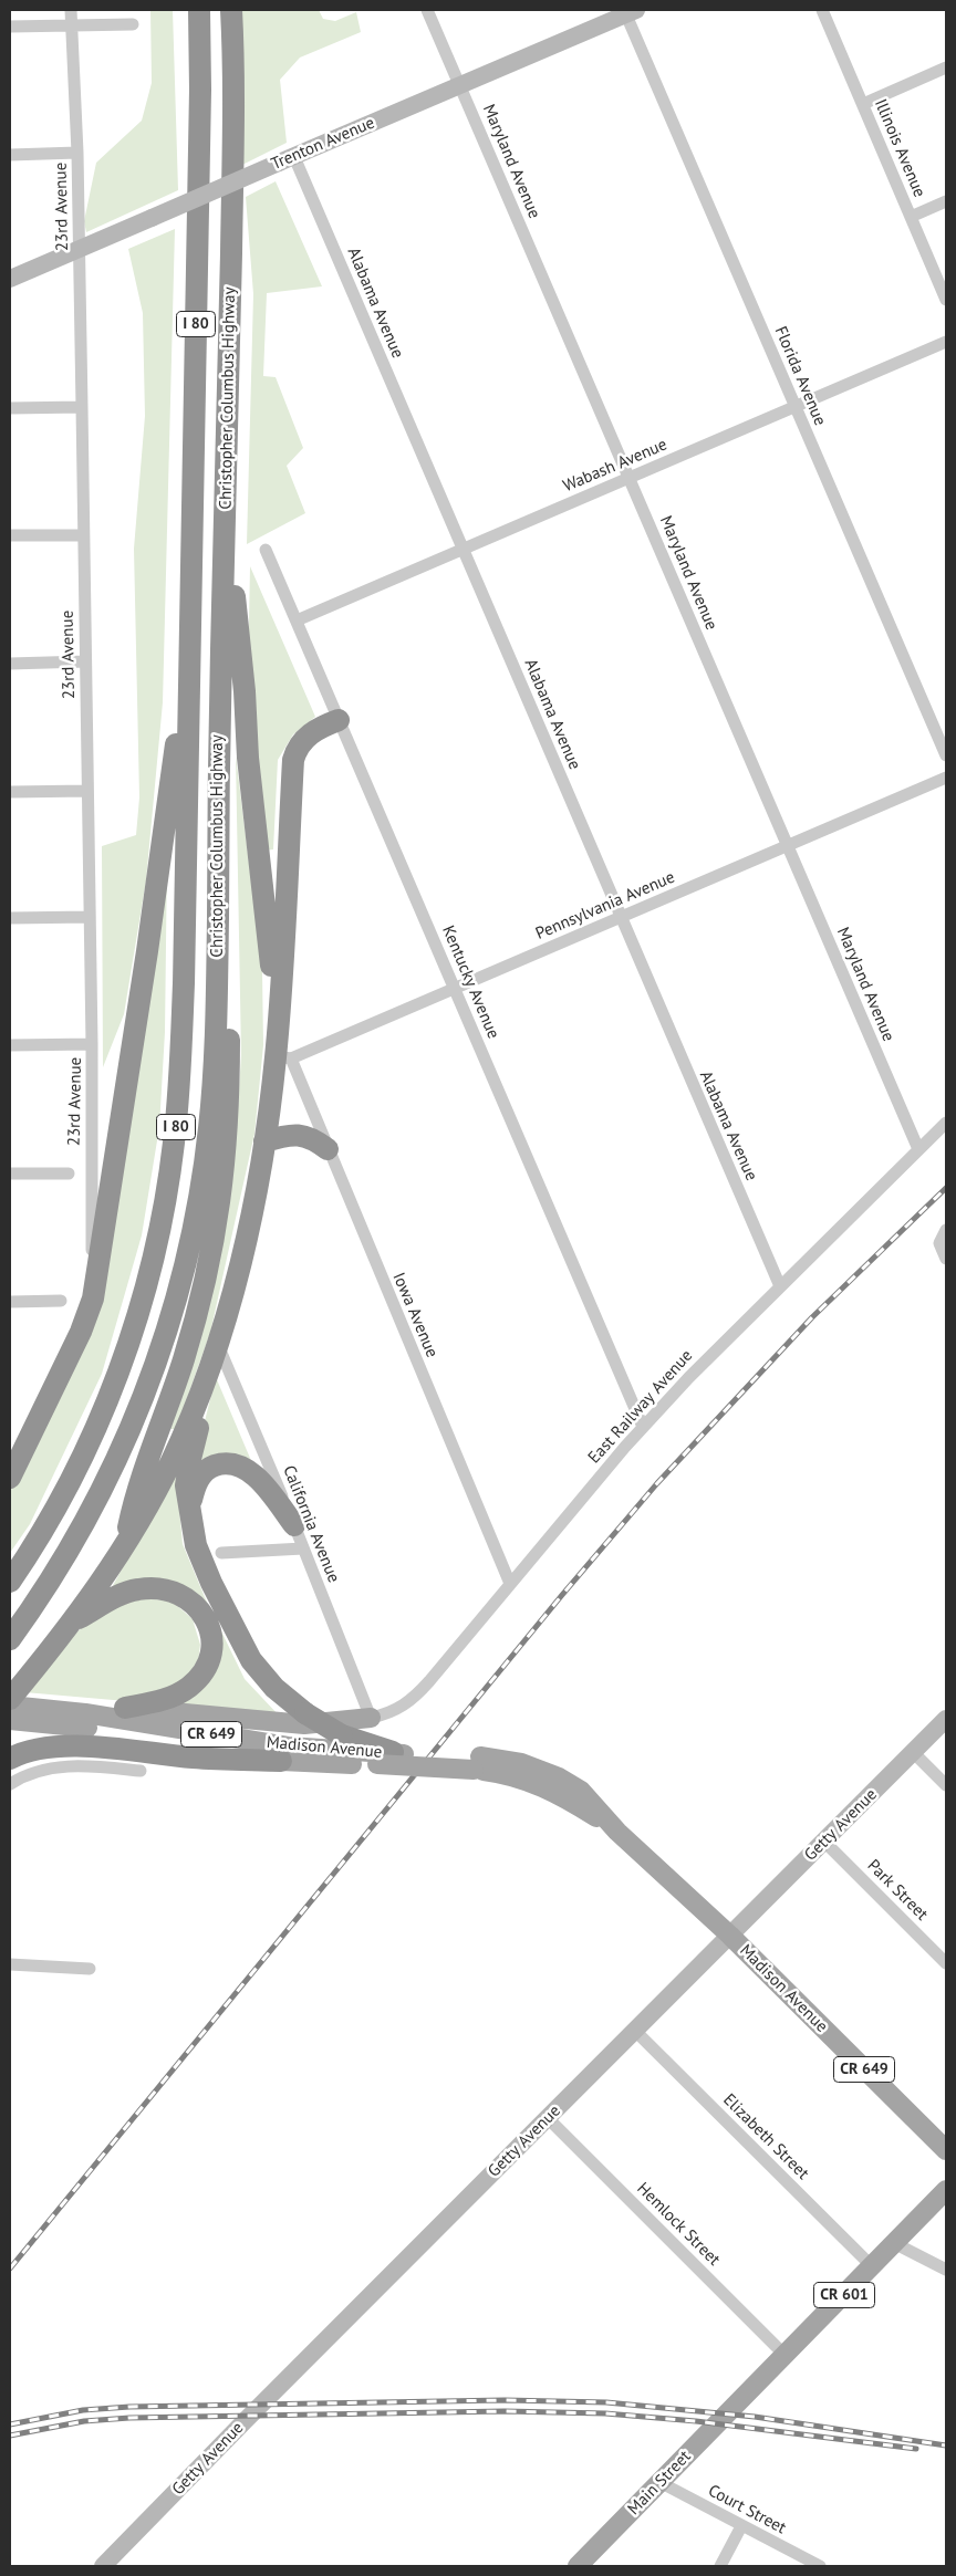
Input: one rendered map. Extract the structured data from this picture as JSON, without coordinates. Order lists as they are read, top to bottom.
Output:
{
  "streets": {
    "highway": ["I 80", "Christopher Columbus Highway"],
    "main road": [
      "CR 649",
      "Madison Avenue",
      "CR 601",
      "Main Street"
    ],
    "street": [
      "Trenton Avenue",
      "Illinois Avenue",
      "Maryland Avenue",
      "23rd Avenue",
      "Alabama Avenue",
      "Florida Avenue",
      "Wabash Avenue",
      "Pennsylvania Avenue",
      "Kentucky Avenue",
      "Iowa Avenue",
      "East Railway Avenue",
      "California Avenue",
      "Getty Avenue",
      "Park Street",
      "Elizabeth Street",
      "Hemlock Street",
      "Court Street"
    ]
  },
  "crossings": [
    ["Trenton Avenue", "Maryland Avenue"],
    ["Trenton Avenue", "23rd Avenue"],
    ["Trenton Avenue", "Alabama Avenue"],
    ["Trenton Avenue", "Florida Avenue"],
    ["Maryland Avenue", "Wabash Avenue"],
    ["Maryland Avenue", "Pennsylvania Avenue"],
    ["Maryland Avenue", "East Railway Avenue"],
    ["Alabama Avenue", "Wabash Avenue"],
    ["Alabama Avenue", "Pennsylvania Avenue"],
    ["Alabama Avenue", "East Railway Avenue"],
    ["Florida Avenue", "Wabash Avenue"],
    ["Wabash Avenue", "Kentucky Avenue"],
    ["Pennsylvania Avenue", "Kentucky Avenue"],
    ["Pennsylvania Avenue", "Iowa Avenue"],
    ["Kentucky Avenue", "East Railway Avenue"],
    ["Iowa Avenue", "East Railway Avenue"],
    ["East Railway Avenue", "California Avenue"],
    ["Madison Avenue", "Getty Avenue"],
    ["Getty Avenue", "Park Street"],
    ["Getty Avenue", "Elizabeth Street"],
    ["Getty Avenue", "Hemlock Street"],
    ["Elizabeth Street", "CR 601"],
    ["Hemlock Street", "CR 601"],
    ["Hemlock Street", "Main Street"],
    ["CR 601", "Main Street"],
    ["Main Street", "Court Street"]
  ]
}
